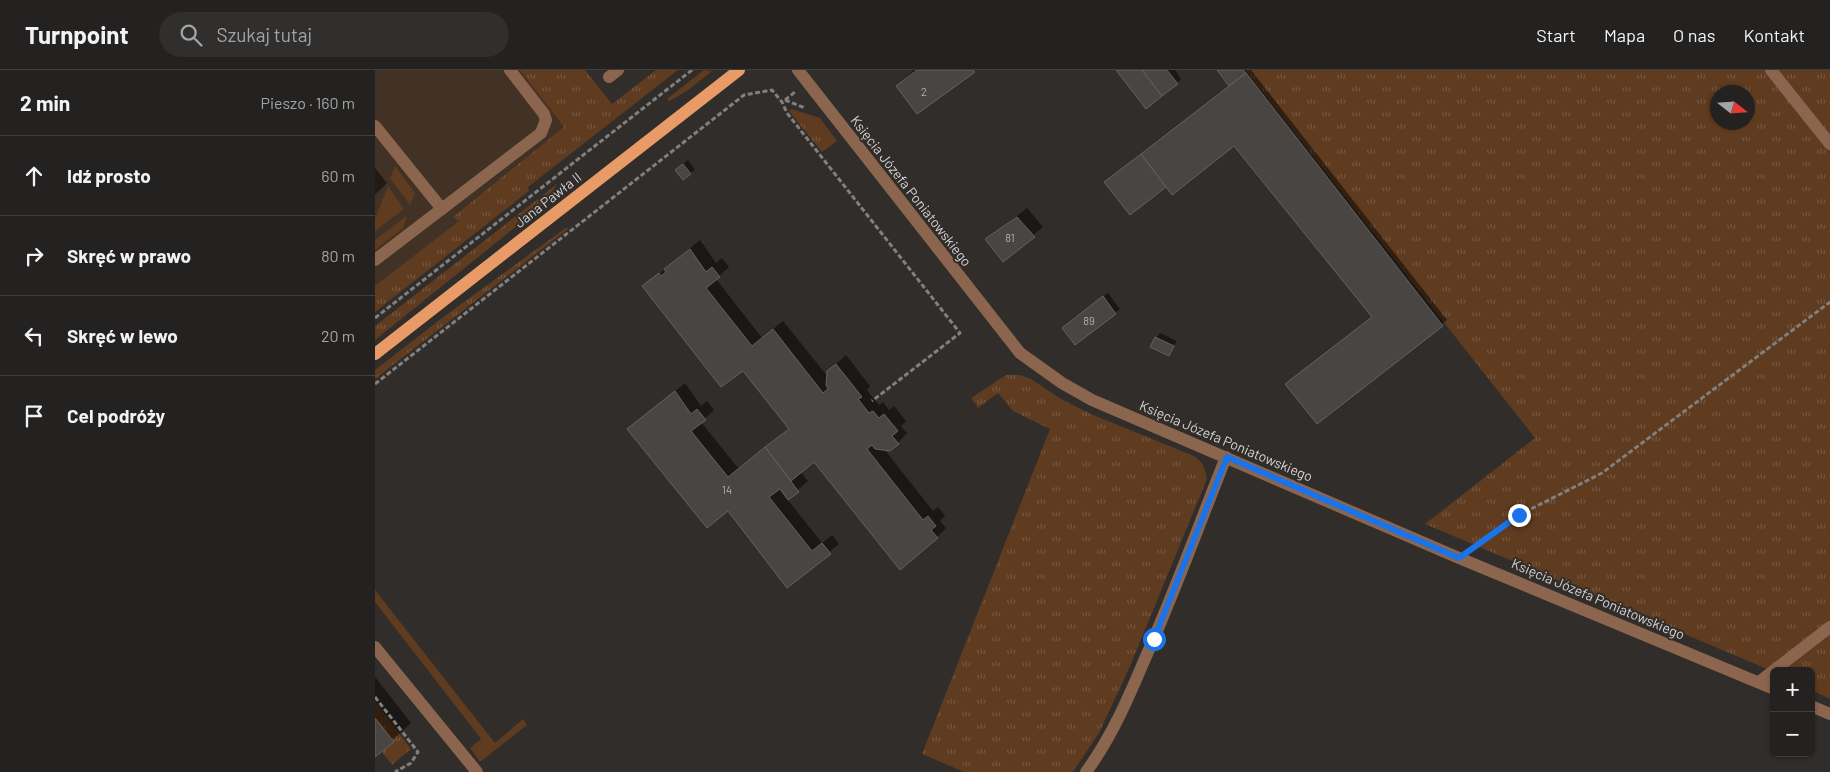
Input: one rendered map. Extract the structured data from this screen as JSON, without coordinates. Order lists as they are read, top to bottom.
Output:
{
  "streets": {
    "main road": ["Jana Pawła II"],
    "street": ["Księcia Józefa Poniatowskiego"]
  },
  "house_numbers": [
    "2",
    "81",
    "89",
    "14"
  ],
  "north": "right",
  "page": {
    "header": "Turnpoint",
    "search": "Szukaj tutaj",
    "nav": [
      "Start",
      "Mapa",
      "O nas",
      "Kontakt"
    ],
    "heading": ["2 min", "Pieszo · 160 m"],
    "list": [
      ["Idź prosto", "60 m"],
      ["Skręć w prawo", "80 m"],
      ["Skręć w lewo", "20 m"],
      "Cel podróży"
    ],
    "map_buttons": ["+", "−"]
  }
}
